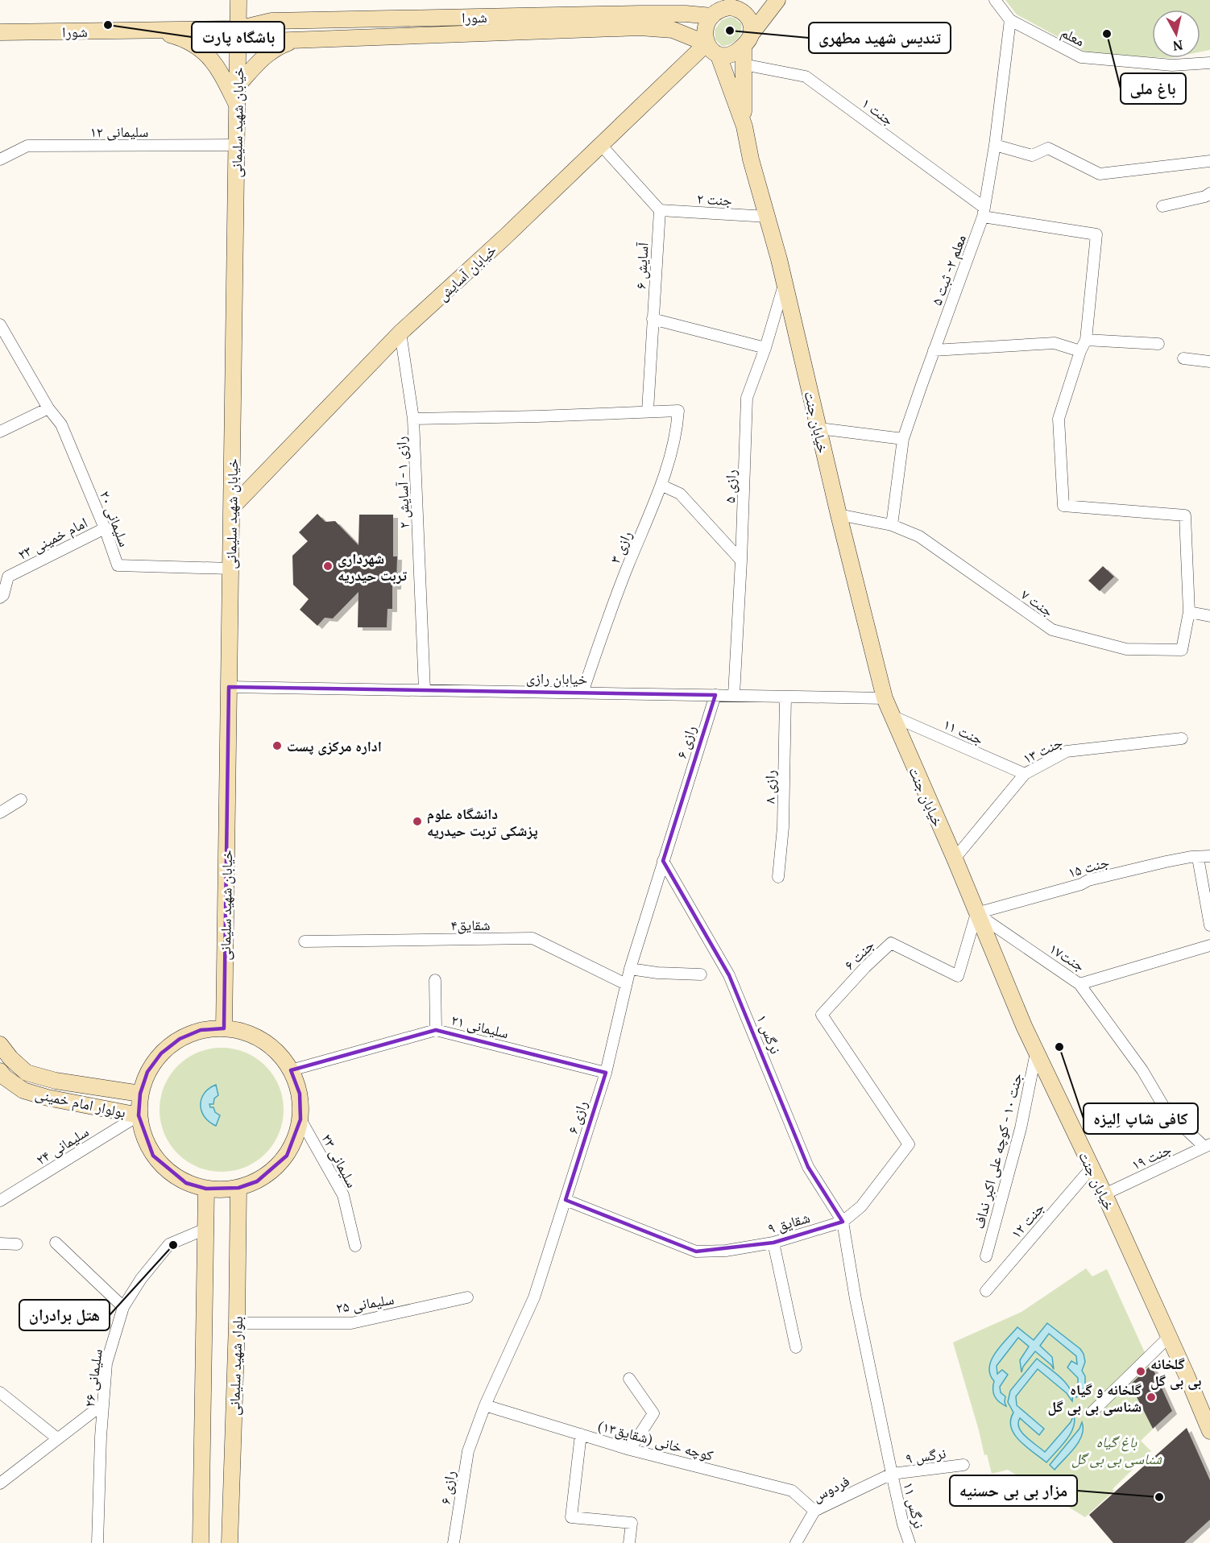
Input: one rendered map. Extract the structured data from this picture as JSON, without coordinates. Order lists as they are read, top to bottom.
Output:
{
  "streets": {
    "street": [
      "شورا",
      "معلم",
      "جنت ۱",
      "خیابان شهید سلیمانی",
      "سلیمانی ۱۲",
      "جنت ۲",
      "آسایش ۶",
      "معلم ۲- ثبت ۵",
      "خیابان آسایش",
      "خیابان جنت",
      "رازی ۱ - آسایش ۲",
      "رازی ۵",
      "سلیمانی ۲۰",
      "امام خمینی ۲۳",
      "رازی ۳",
      "جنت ۷",
      "خیابان رازی",
      "جنت ۱۱",
      "رازی ۶",
      "جنت ۱۳",
      "رازی ۸",
      "جنت ۱۵",
      "شقایق۴",
      "جنت ۶",
      "جنت۱۷",
      "سلیمانی ۲۱",
      "نرگس ۱",
      "بولوار امام خمینی",
      "سلیمانی ۲۴",
      "جنت ۱۰ - کوچه علی اکبر نداف",
      "جنت ۱۹",
      "سلیمانی ۲۳",
      "جنت ۱۲",
      "شقایق ۹",
      "سلیمانی ۲۵",
      "بلوار شهید سلیمانی",
      "سلیمانی ۲۶",
      "کوچه خانی (شقایق۱۳)",
      "نرگس ۹",
      "فردوس",
      "نرگس ۱۱"
    ]
  },
  "crossings": [
    ["شورا", "خیابان شهید سلیمانی"],
    ["شورا", "خیابان آسایش"],
    ["شورا", "خیابان جنت"],
    ["معلم", "معلم ۲- ثبت ۵"],
    ["جنت ۱", "معلم ۲- ثبت ۵"],
    ["جنت ۱", "خیابان جنت"],
    ["خیابان شهید سلیمانی", "سلیمانی ۱۲"],
    ["خیابان شهید سلیمانی", "خیابان آسایش"],
    ["خیابان شهید سلیمانی", "سلیمانی ۲۰"],
    ["خیابان شهید سلیمانی", "خیابان رازی"],
    ["خیابان شهید سلیمانی", "سلیمانی ۲۱"],
    ["خیابان شهید سلیمانی", "بولوار امام خمینی"],
    ["خیابان شهید سلیمانی", "سلیمانی ۲۴"],
    ["خیابان شهید سلیمانی", "سلیمانی ۲۳"],
    ["خیابان شهید سلیمانی", "بلوار شهید سلیمانی"],
    ["جنت ۲", "آسایش ۶"],
    ["جنت ۲", "خیابان جنت"],
    ["آسایش ۶", "رازی ۳"],
    ["معلم ۲- ثبت ۵", "جنت ۷"],
    ["خیابان آسایش", "خیابان جنت"],
    ["خیابان آسایش", "رازی ۱ - آسایش ۲"],
    ["خیابان جنت", "رازی ۵"],
    ["خیابان جنت", "جنت ۷"],
    ["خیابان جنت", "خیابان رازی"],
    ["خیابان جنت", "جنت ۱۱"],
    ["خیابان جنت", "جنت ۱۳"],
    ["خیابان جنت", "جنت ۱۵"],
    ["خیابان جنت", "جنت ۶"],
    ["خیابان جنت", "جنت۱۷"],
    ["خیابان جنت", "جنت ۱۰ - کوچه علی اکبر نداف"],
    ["خیابان جنت", "جنت ۱۹"],
    ["خیابان جنت", "جنت ۱۲"],
    ["رازی ۱ - آسایش ۲", "خیابان رازی"],
    ["رازی ۵", "خیابان رازی"],
    ["سلیمانی ۲۰", "امام خمینی ۲۳"],
    ["رازی ۳", "خیابان رازی"],
    ["خیابان رازی", "رازی ۶"],
    ["خیابان رازی", "رازی ۸"],
    ["جنت ۱۱", "جنت ۱۳"],
    ["رازی ۶", "شقایق۴"],
    ["رازی ۶", "سلیمانی ۲۱"],
    ["رازی ۶", "نرگس ۱"],
    ["رازی ۶", "شقایق ۹"],
    ["رازی ۶", "کوچه خانی (شقایق۱۳)"],
    ["جنت ۱۵", "جنت ۶"],
    ["جنت ۱۵", "جنت۱۷"],
    ["جنت ۶", "جنت۱۷"],
    ["جنت ۶", "شقایق ۹"],
    ["سلیمانی ۲۱", "بولوار امام خمینی"],
    ["سلیمانی ۲۱", "سلیمانی ۲۴"],
    ["سلیمانی ۲۱", "سلیمانی ۲۳"],
    ["سلیمانی ۲۱", "بلوار شهید سلیمانی"],
    ["نرگس ۱", "شقایق ۹"],
    ["نرگس ۱", "نرگس ۱۱"],
    ["بولوار امام خمینی", "سلیمانی ۲۴"],
    ["بولوار امام خمینی", "سلیمانی ۲۳"],
    ["بولوار امام خمینی", "بلوار شهید سلیمانی"],
    ["سلیمانی ۲۴", "سلیمانی ۲۳"],
    ["سلیمانی ۲۴", "بلوار شهید سلیمانی"],
    ["سلیمانی ۲۳", "بلوار شهید سلیمانی"],
    ["شقایق ۹", "نرگس ۱۱"],
    ["سلیمانی ۲۵", "بلوار شهید سلیمانی"],
    ["کوچه خانی (شقایق۱۳)", "فردوس"],
    ["نرگس ۹", "فردوس"],
    ["نرگس ۹", "نرگس ۱۱"],
    ["فردوس", "نرگس ۱۱"]
  ],
  "parks": ["باغ گیاه شناسی بی بی گل"],
  "places": [
    "باشگاه پارت",
    "تندیس شهید مطهری",
    "باغ ملی",
    "شهرداری تربت حیدریه",
    "اداره مرکزی پست",
    "دانشگاه علوم پزشکی تربت حیدریه",
    "کافی شاپ اِلیزه",
    "هتل برادران",
    "گلخانه بی بی گل",
    "گلخانه و گیاه شناسی بی بی گل",
    "مزار بی بی حسنیه"
  ],
  "north": "bottom"
}
